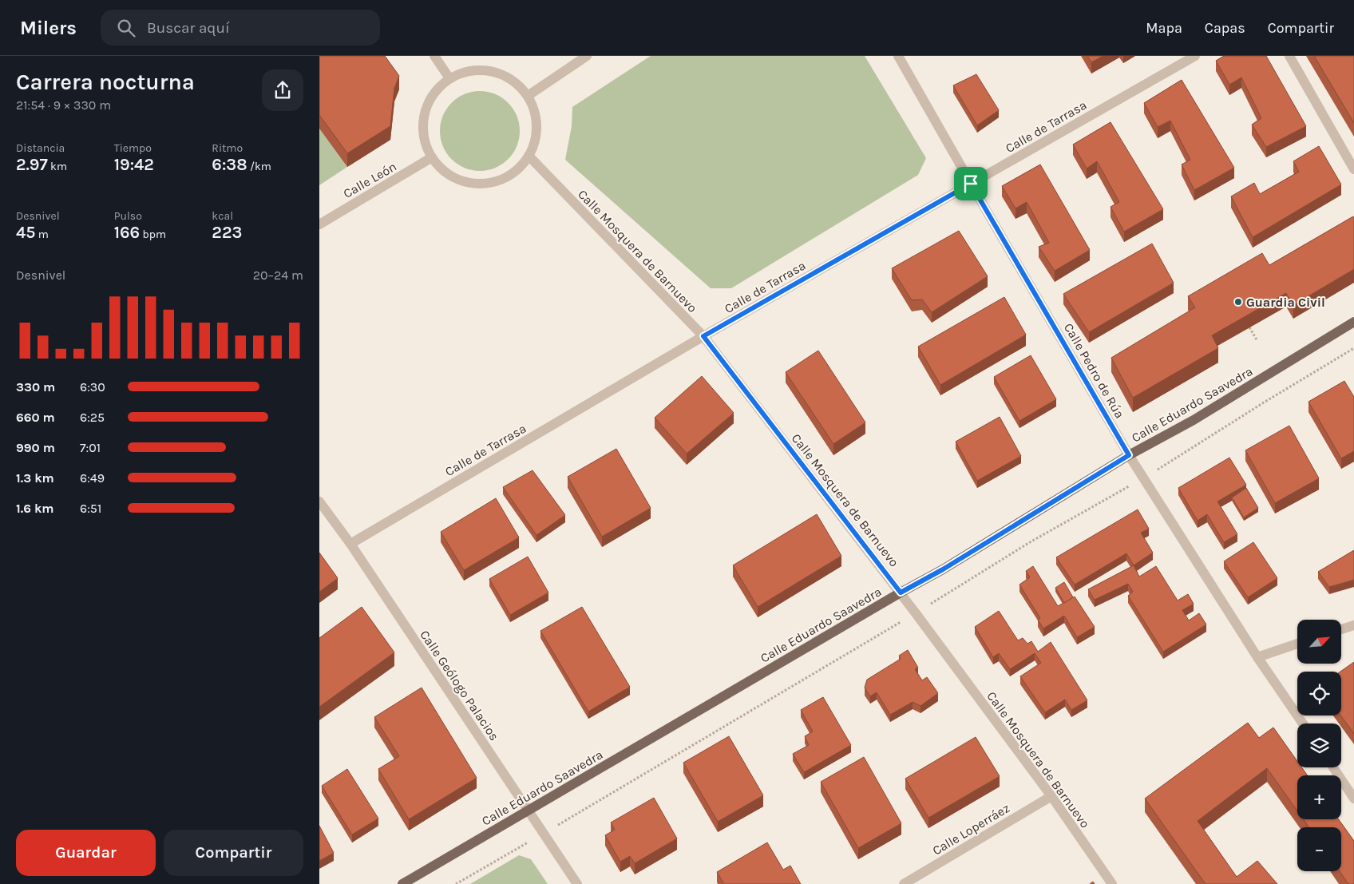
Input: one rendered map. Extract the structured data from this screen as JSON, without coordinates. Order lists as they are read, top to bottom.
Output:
{
  "streets": {
    "main road": ["Calle Eduardo Saavedra"],
    "street": [
      "Calle de Tarrasa",
      "Calle León",
      "Calle Mosquera de Barnuevo",
      "Calle Pedro de Rúa",
      "Calle Geólogo Palacios",
      "Calle Loperráez"
    ]
  },
  "crossings": [
    ["Calle de Tarrasa", "Calle Mosquera de Barnuevo"],
    ["Calle de Tarrasa", "Calle Pedro de Rúa"],
    ["Calle de Tarrasa", "Calle Geólogo Palacios"],
    ["Calle León", "Calle Mosquera de Barnuevo"],
    ["Calle Mosquera de Barnuevo", "Calle Eduardo Saavedra"],
    ["Calle Mosquera de Barnuevo", "Calle Loperráez"],
    ["Calle Pedro de Rúa", "Calle Eduardo Saavedra"],
    ["Calle Eduardo Saavedra", "Calle Geólogo Palacios"]
  ],
  "places": ["Guardia Civil"],
  "north": "top right",
  "page": {
    "header": "Milers",
    "search": "Buscar aquí",
    "nav": ["Mapa", "Capas", "Compartir"],
    "heading": ["Carrera nocturna", "21:54 · 9 × 330 m"],
    "stats": [
      ["Distancia", "2.97 km"],
      ["Tiempo", "19:42"],
      ["Ritmo", "6:38 /km"],
      ["Desnivel", "45 m"],
      ["Pulso", "166 bpm"],
      ["kcal", "223"]
    ],
    "chart": ["Desnivel", "20–24 m"],
    "list": [
      {
        "name": "330 m",
        "note": "6:30"
      },
      {
        "name": "660 m",
        "note": "6:25"
      },
      {
        "name": "990 m",
        "note": "7:01"
      },
      {
        "name": "1.3 km",
        "note": "6:49"
      },
      {
        "name": "1.6 km",
        "note": "6:51"
      }
    ],
    "map_buttons": ["+", "−"],
    "buttons": ["Guardar", "Compartir"]
  }
}
